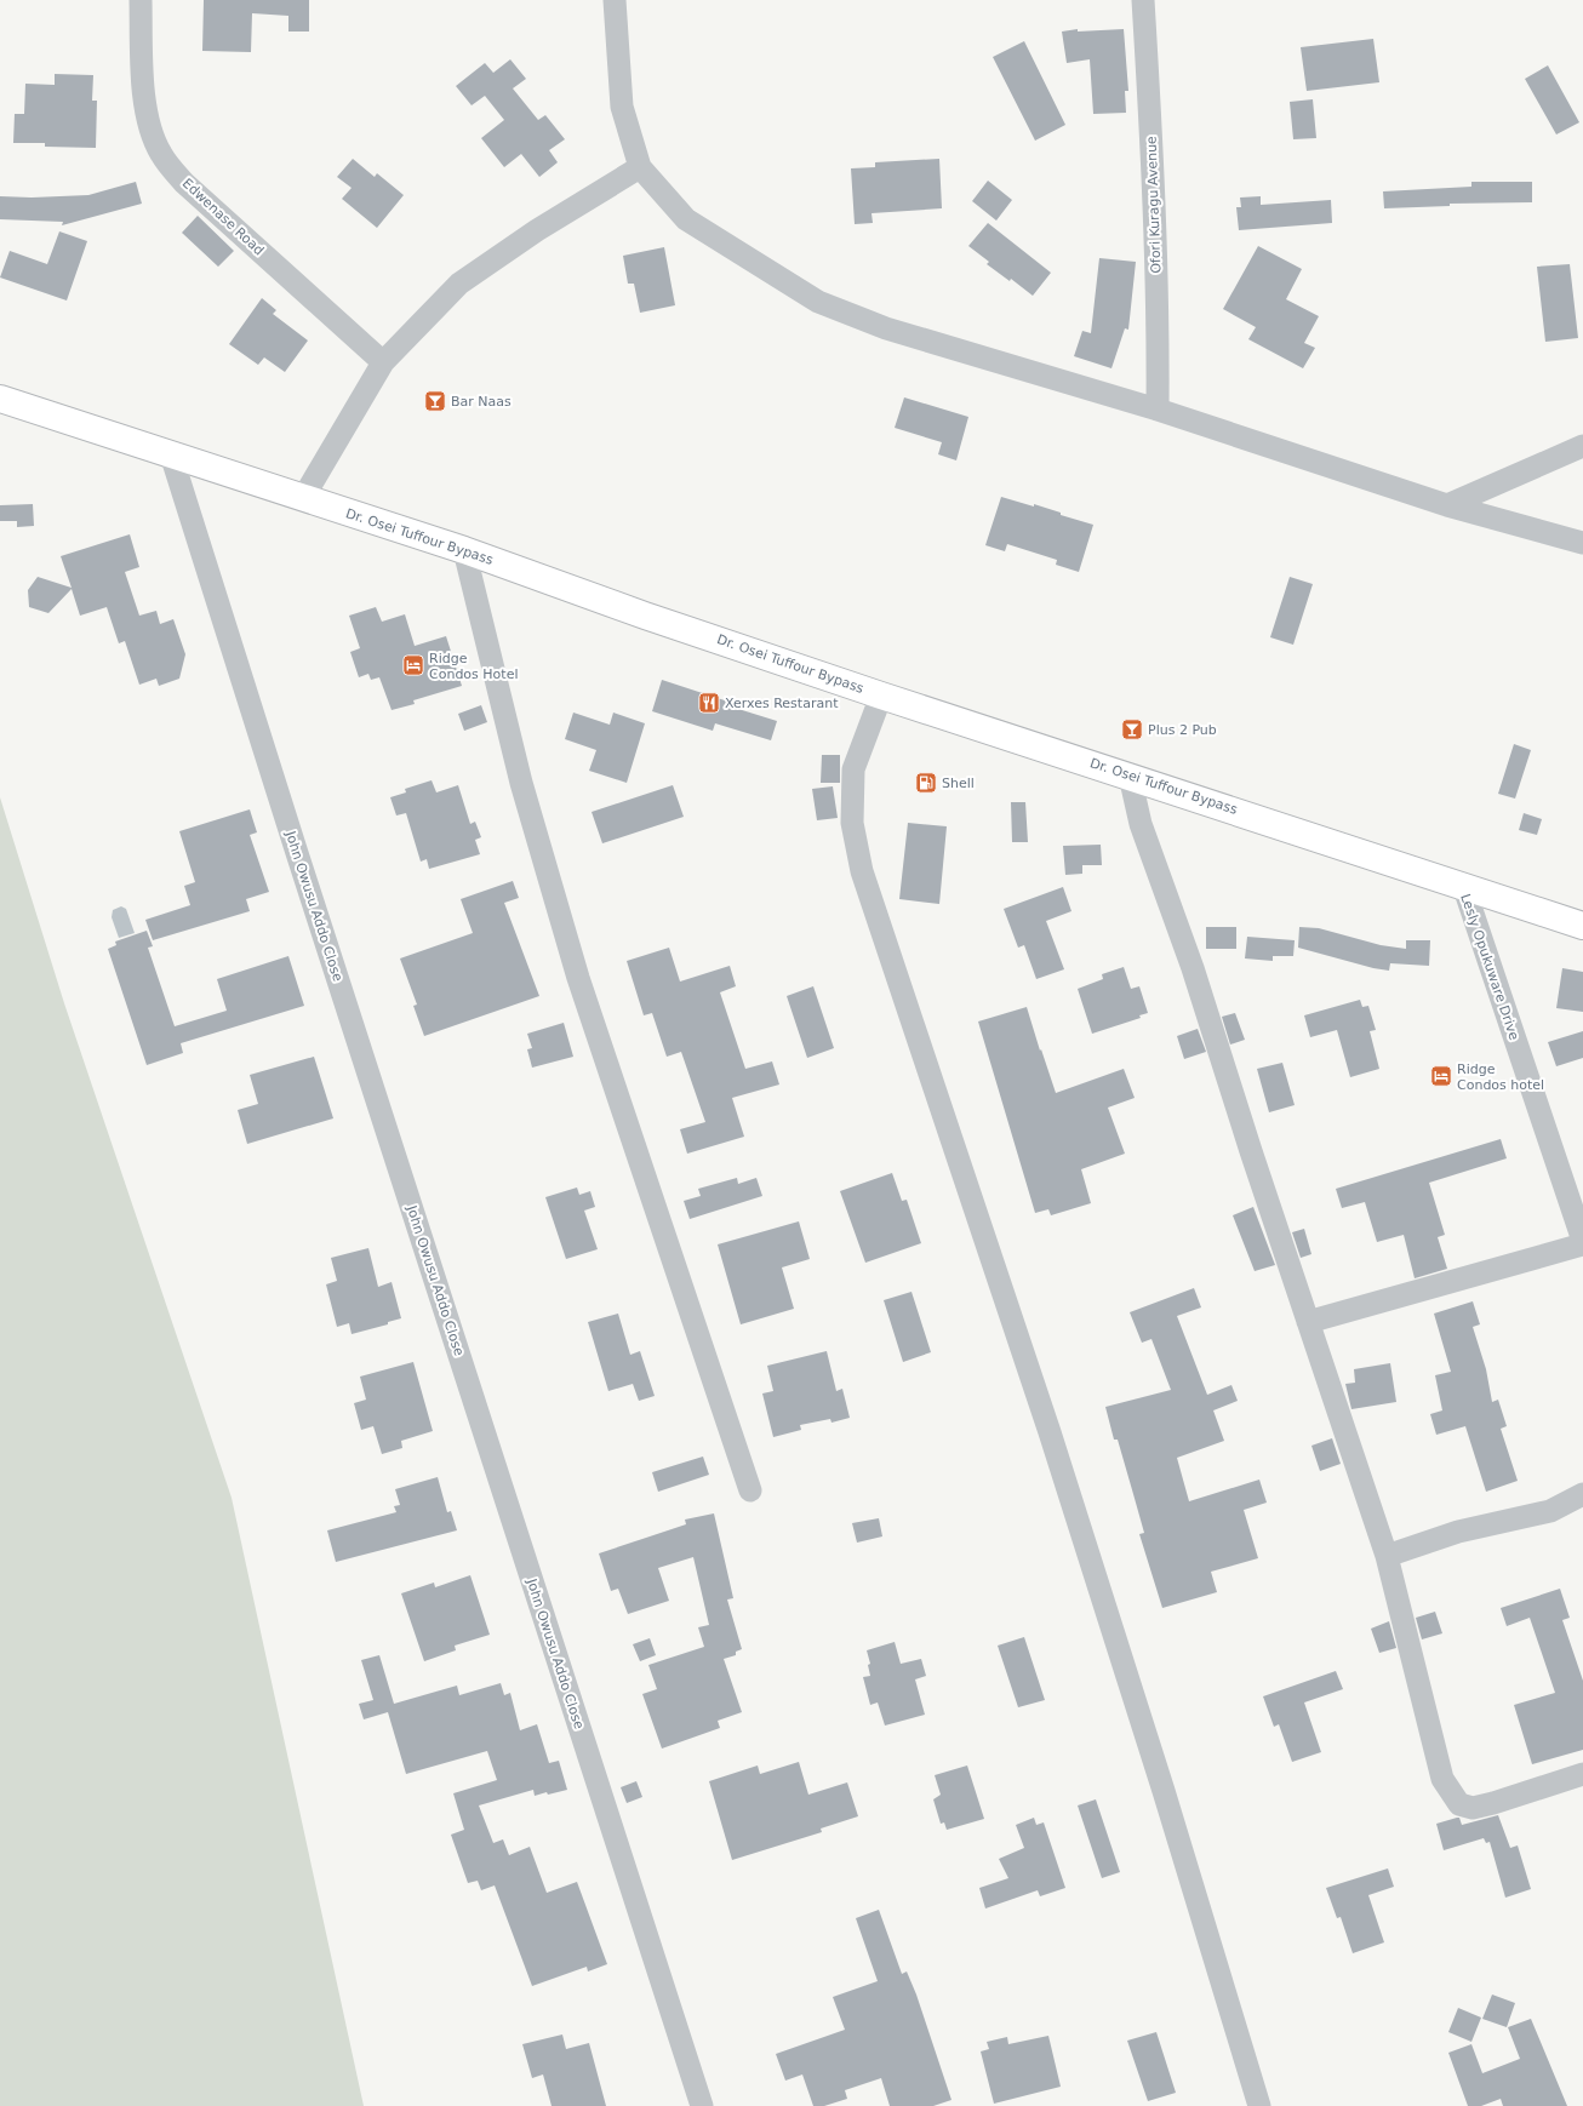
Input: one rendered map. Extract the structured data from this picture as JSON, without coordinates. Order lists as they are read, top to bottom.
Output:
{
  "streets": {
    "highway": ["Dr. Osei Tuffour Bypass"],
    "street": [
      "Ofori Kuragu Avenue",
      "Edwenase Road",
      "John Owusu Addo Close",
      "Lesly Opukuware Drive"
    ]
  },
  "crossings": [
    ["Dr. Osei Tuffour Bypass", "John Owusu Addo Close"],
    ["Dr. Osei Tuffour Bypass", "Lesly Opukuware Drive"]
  ],
  "places": {
    "bar": ["Bar Naas", "Plus 2 Pub"],
    "hotel": ["Ridge Condos Hotel", "Ridge Condos hotel"],
    "restaurant": ["Xerxes Restarant"],
    "fuel station": ["Shell"]
  }
}
